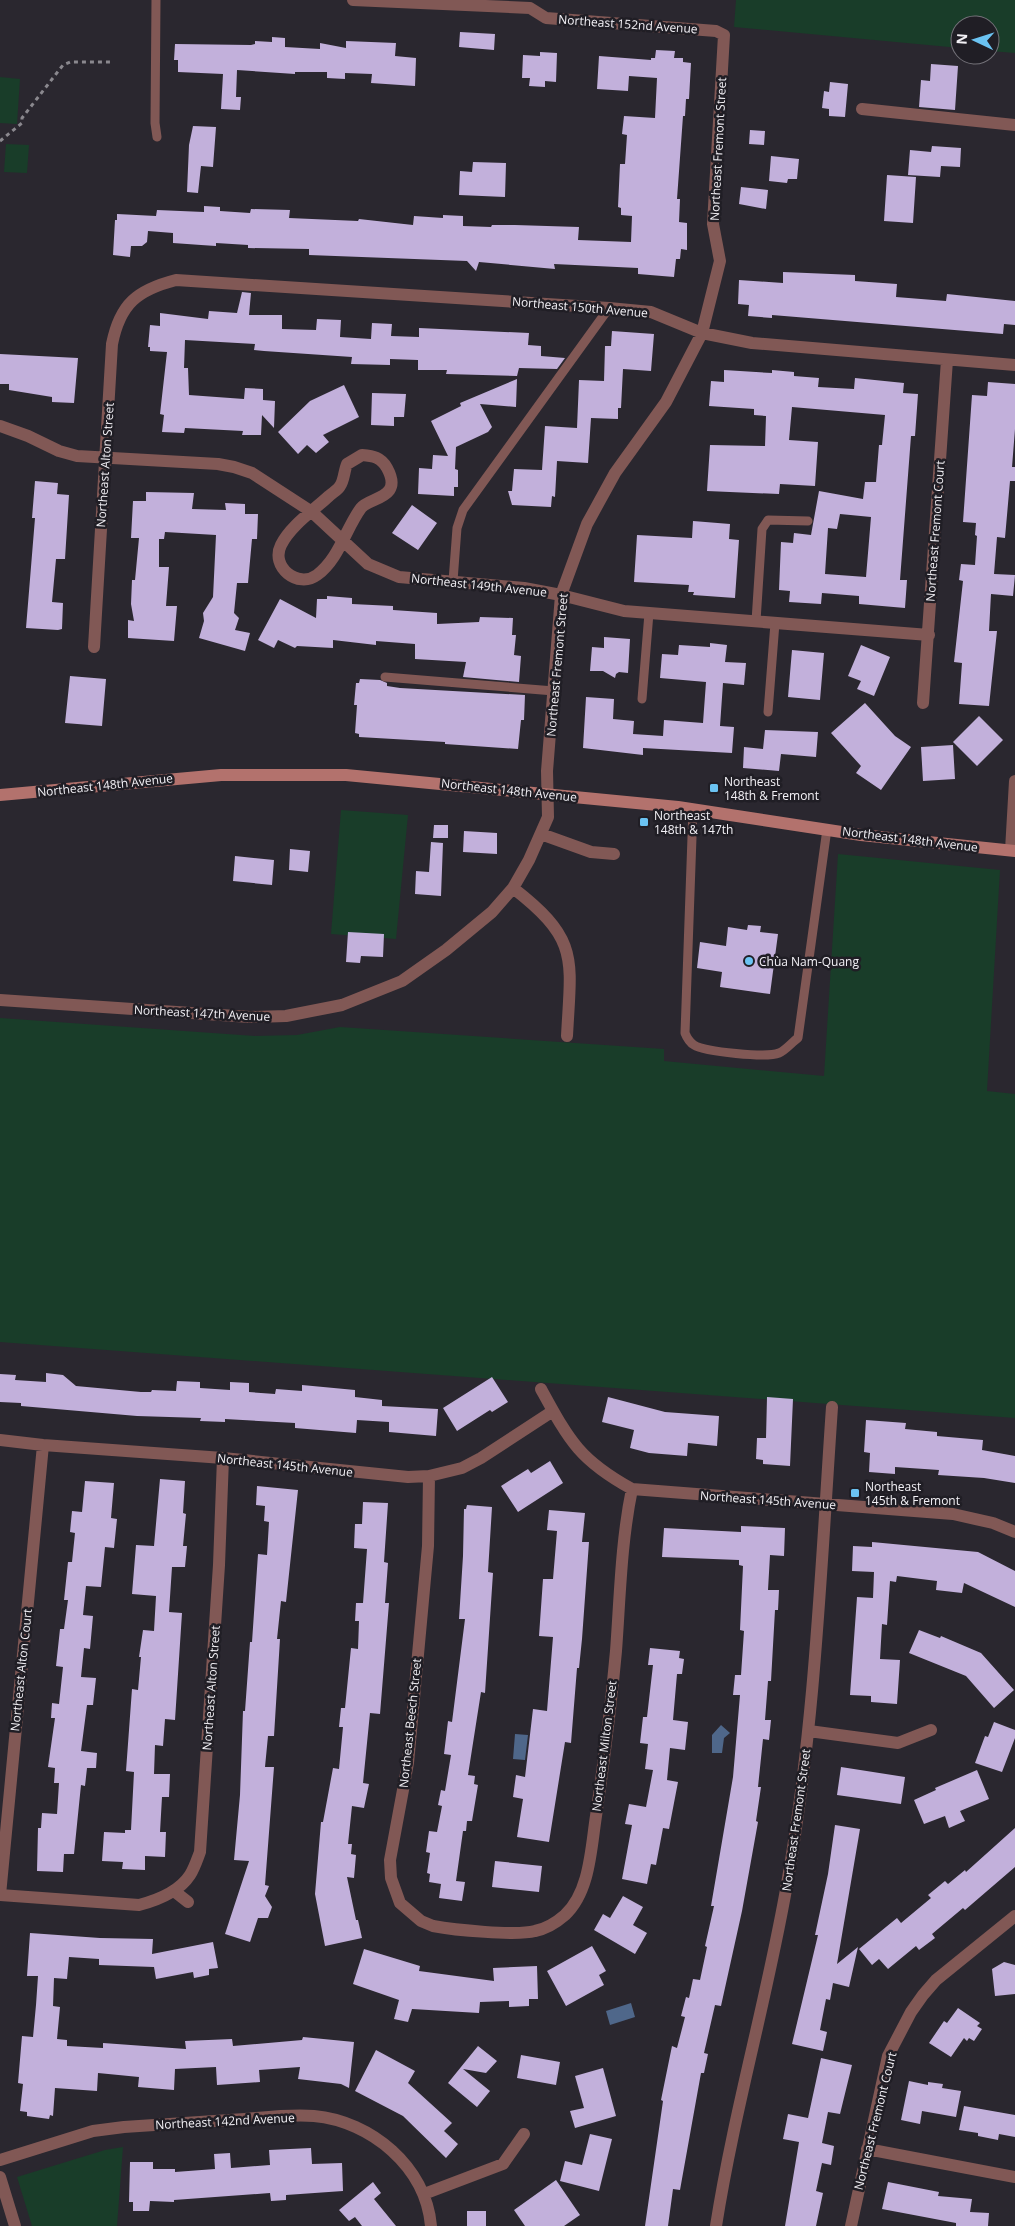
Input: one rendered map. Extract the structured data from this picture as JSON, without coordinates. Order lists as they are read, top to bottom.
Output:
{
  "streets": {
    "main road": ["Northeast 148th Avenue"],
    "street": [
      "Northeast 152nd Avenue",
      "Northeast Fremont Street",
      "Northeast 150th Avenue",
      "Northeast Alton Street",
      "Northeast Fremont Court",
      "Northeast 149th Avenue",
      "Northeast 147th Avenue",
      "Northeast 145th Avenue",
      "Northeast Alton Court",
      "Northeast Beech Street",
      "Northeast Milton Street",
      "Northeast 142nd Avenue"
    ]
  },
  "crossings": [
    ["Northeast 152nd Avenue", "Northeast Fremont Street"],
    ["Northeast Fremont Street", "Northeast 150th Avenue"],
    ["Northeast Fremont Street", "Northeast 149th Avenue"],
    ["Northeast Fremont Street", "Northeast 148th Avenue"],
    ["Northeast Fremont Street", "Northeast 147th Avenue"],
    ["Northeast Fremont Street", "Northeast 145th Avenue"],
    ["Northeast 150th Avenue", "Northeast Alton Street"],
    ["Northeast 150th Avenue", "Northeast Fremont Court"],
    ["Northeast Alton Street", "Northeast 149th Avenue"],
    ["Northeast Alton Street", "Northeast 145th Avenue"],
    ["Northeast Alton Street", "Northeast Alton Court"],
    ["Northeast Fremont Court", "Northeast 149th Avenue"],
    ["Northeast 148th Avenue", "Northeast 147th Avenue"],
    ["Northeast 145th Avenue", "Northeast Alton Court"],
    ["Northeast 145th Avenue", "Northeast Beech Street"],
    ["Northeast 145th Avenue", "Northeast Milton Street"],
    ["Northeast Beech Street", "Northeast Milton Street"]
  ],
  "places": {
    "transit": ["Northeast 148th & Fremont", "Northeast 148th & 147th", "Northeast 145th & Fremont"],
    "other": ["Chùa Nam-Quang"]
  },
  "north": "left"
}
